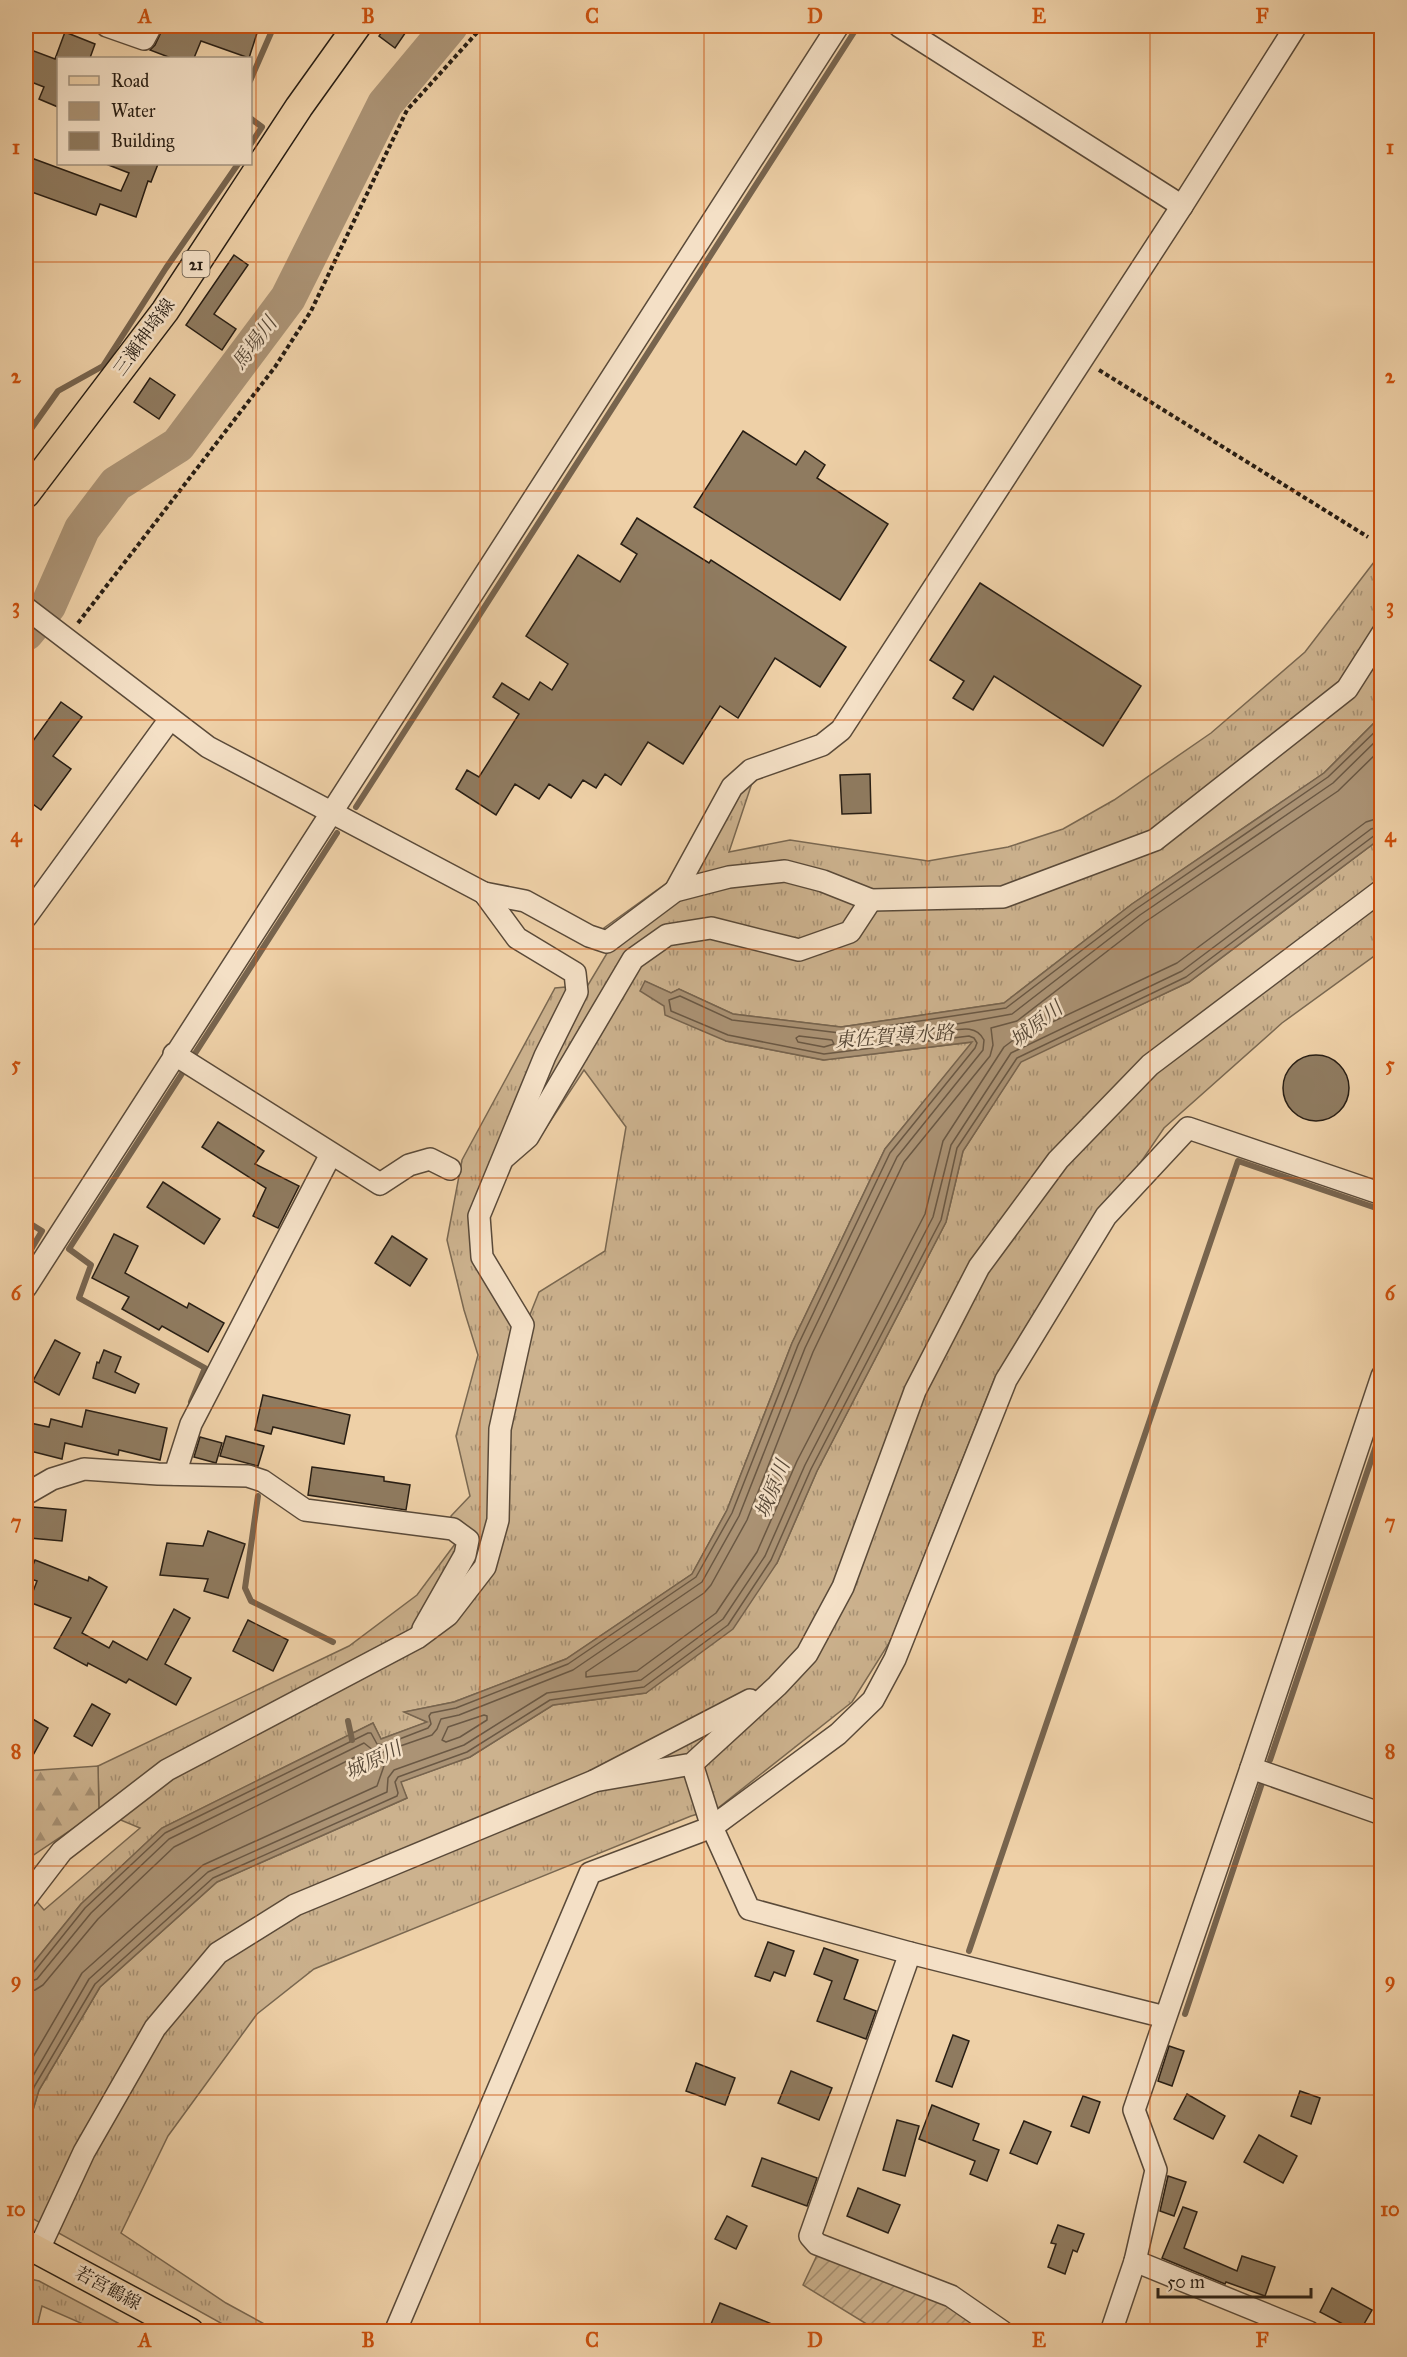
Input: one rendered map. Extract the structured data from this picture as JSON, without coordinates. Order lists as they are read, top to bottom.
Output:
{
  "streets": {
    "main road": ["21", "三瀬神埼線", "若宮鶴線"]
  },
  "water": ["馬場川", "城原川", "東佐賀導水路"],
  "legend": ["Road", "Water", "Building"],
  "scale_bar": "50 m",
  "grid": {
    "columns": [
      "A",
      "B",
      "C",
      "D",
      "E",
      "F"
    ],
    "rows": [
      "1",
      "2",
      "3",
      "4",
      "5",
      "6",
      "7",
      "8",
      "9",
      "10"
    ]
  }
}
